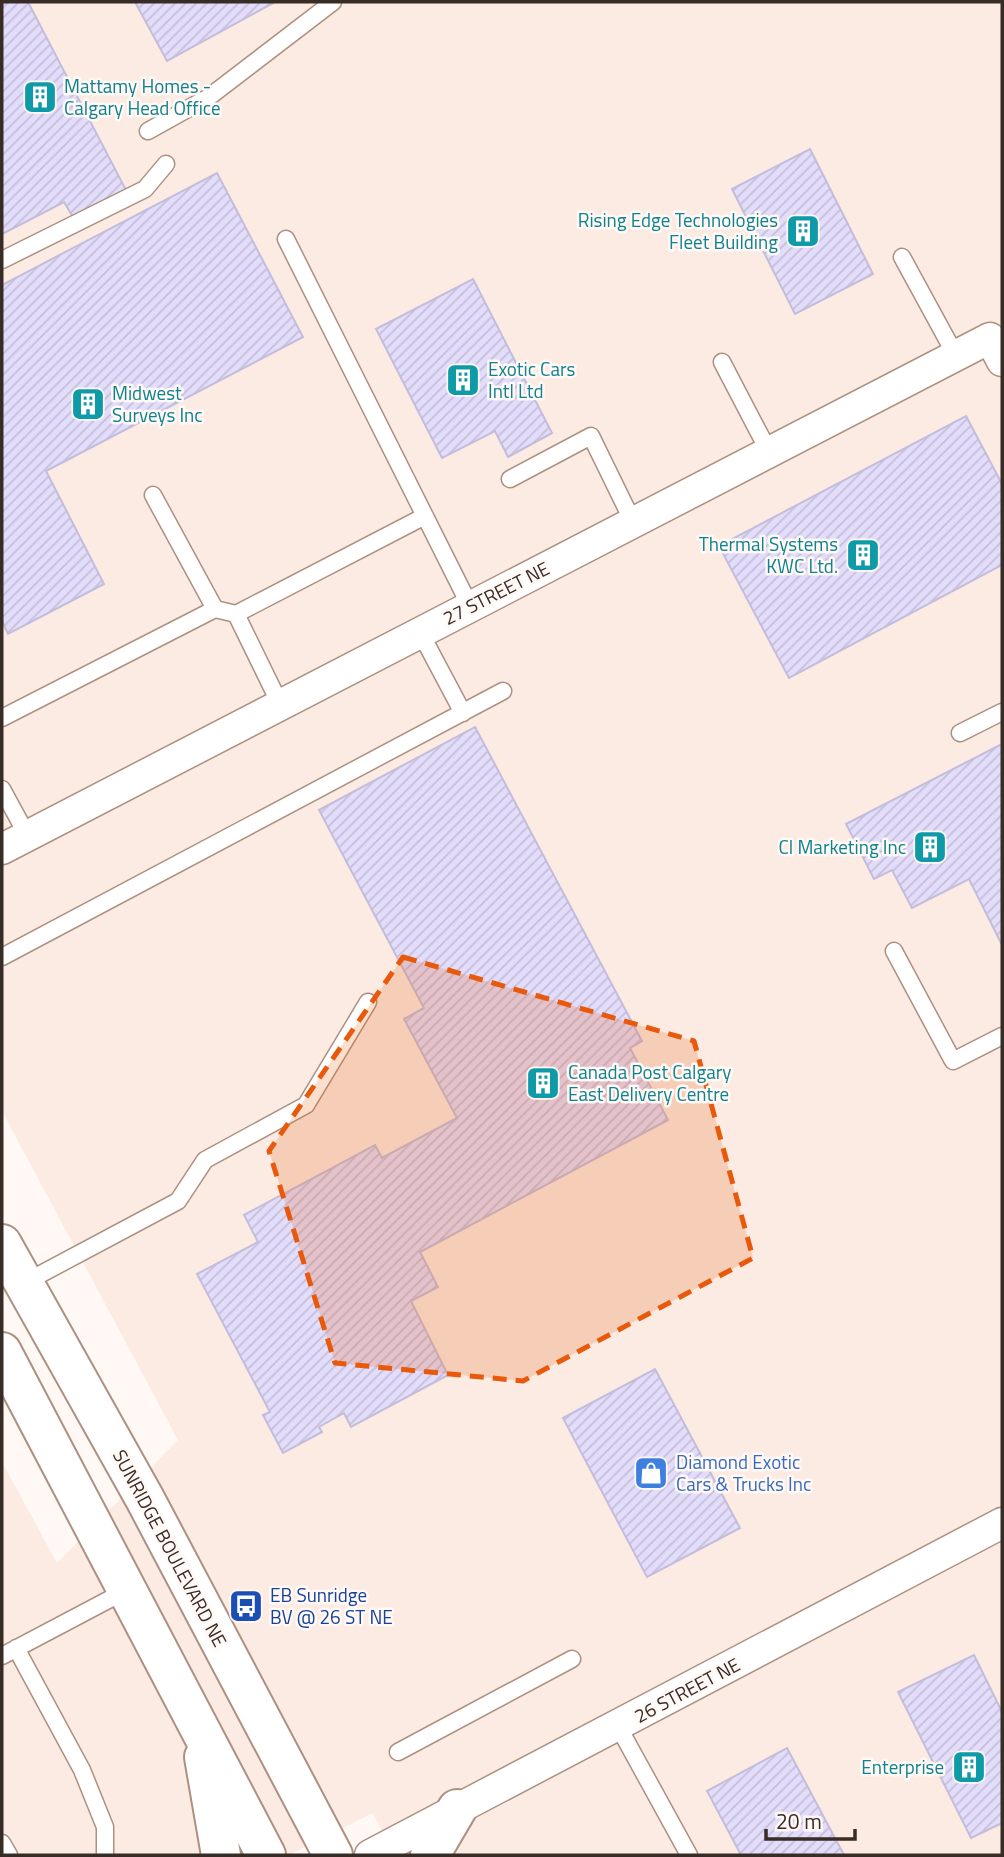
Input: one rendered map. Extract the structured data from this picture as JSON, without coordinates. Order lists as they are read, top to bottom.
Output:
{
  "streets": {
    "street": ["27 STREET NE", "SUNRIDGE BOULEVARD NE", "26 STREET NE"]
  },
  "places": {
    "building": [
      "Mattamy Homes - Calgary Head Office",
      "Rising Edge Technologies Fleet Building",
      "Exotic Cars Intl Ltd",
      "Midwest Surveys Inc",
      "Thermal Systems KWC Ltd.",
      "Cl Marketing Inc",
      "Canada Post Calgary East Delivery Centre",
      "Enterprise"
    ],
    "shop": ["Diamond Exotic Cars & Trucks Inc"],
    "bus stop": ["EB Sunridge BV @ 26 ST NE"]
  },
  "scale_bar": "20 m"
}
